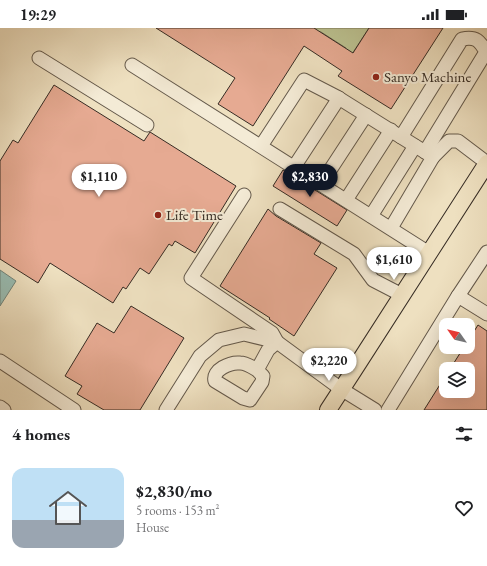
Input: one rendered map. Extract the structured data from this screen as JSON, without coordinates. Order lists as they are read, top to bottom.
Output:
{
  "places": ["Sanyo Machine", "Life Time"],
  "north": "top left",
  "page": {
    "status": "19:29",
    "price": [
      "$1,110",
      "$2,830",
      "$1,610",
      "$2,220"
    ],
    "heading": "4 homes",
    "list": [
      {
        "name": "$2,830/mo",
        "note": "5 rooms · 153 m² · House"
      }
    ]
  }
}
